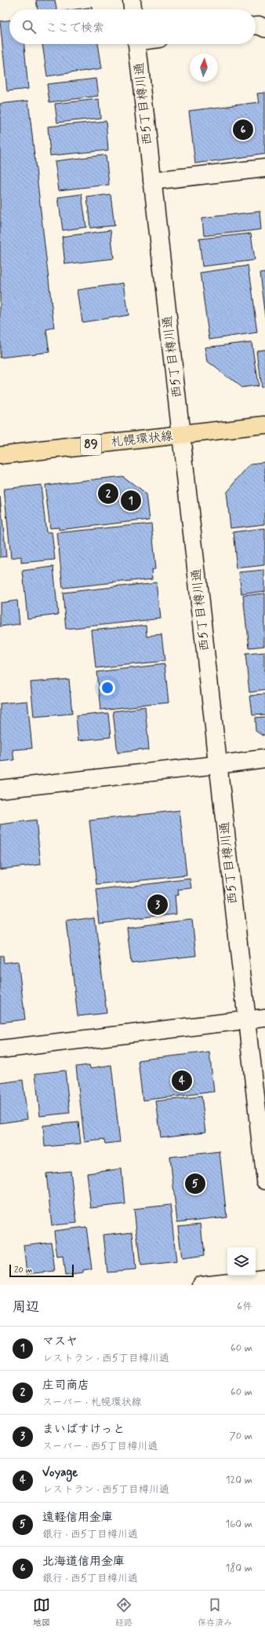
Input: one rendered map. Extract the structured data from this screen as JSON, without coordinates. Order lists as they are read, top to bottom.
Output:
{
  "streets": {
    "main road": ["札幌環状線", "89"],
    "street": ["西5丁目樽川通"]
  },
  "crossings": [
    ["西5丁目樽川通", "札幌環状線"]
  ],
  "scale_bar": "20 m",
  "north": "top",
  "page": {
    "search": "ここで検索",
    "pins": [
      "6",
      "2",
      "1",
      "3",
      "4",
      "5"
    ],
    "scale": "20 m",
    "heading": ["周辺", "6件"],
    "list": [
      {
        "mark": "1",
        "name": "マスヤ",
        "note": "レストラン · 西5丁目樽川通",
        "value": "60 m"
      },
      {
        "mark": "2",
        "name": "庄司商店",
        "note": "スーパー · 札幌環状線",
        "value": "60 m"
      },
      {
        "mark": "3",
        "name": "まいばすけっと",
        "note": "スーパー · 西5丁目樽川通",
        "value": "70 m"
      },
      {
        "mark": "4",
        "name": "Voyage",
        "note": "レストラン · 西5丁目樽川通",
        "value": "120 m"
      },
      {
        "mark": "5",
        "name": "遠軽信用金庫",
        "note": "銀行 · 西5丁目樽川通",
        "value": "160 m"
      },
      {
        "mark": "6",
        "name": "北海道信用金庫",
        "note": "銀行 · 西5丁目樽川通",
        "value": "180 m"
      }
    ],
    "nav": ["地図", "経路", "保存済み"]
  }
}
